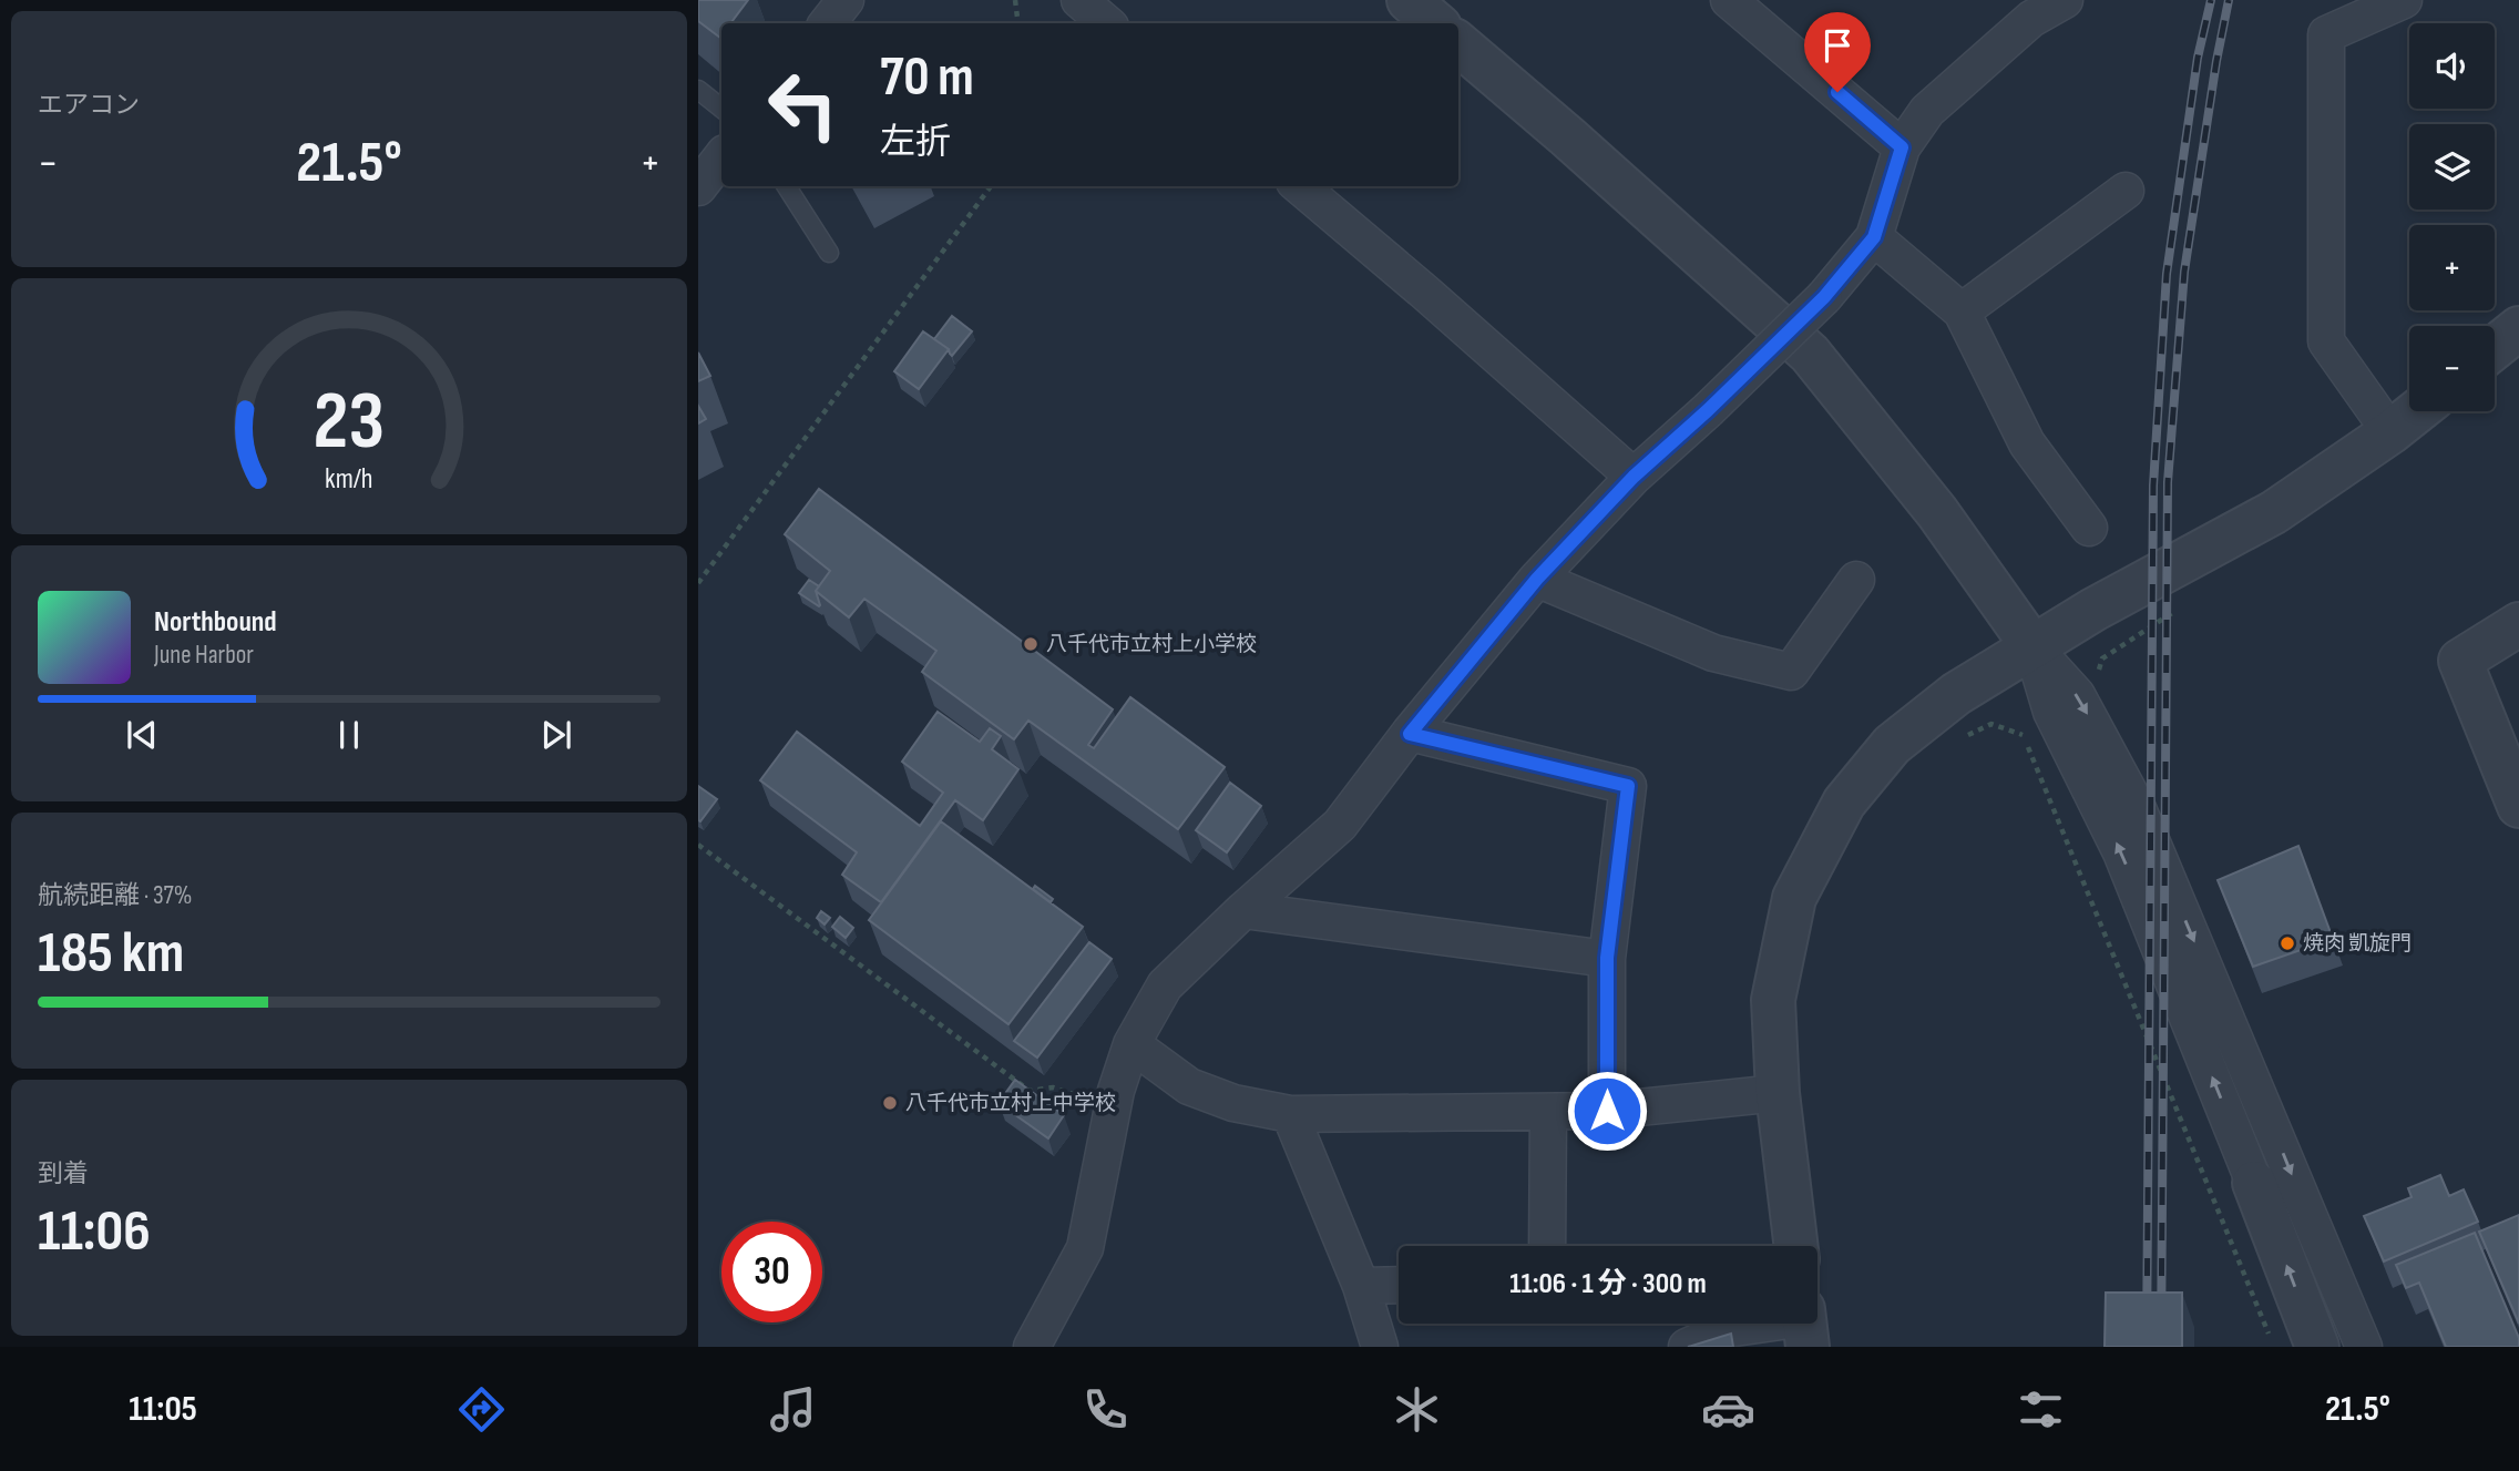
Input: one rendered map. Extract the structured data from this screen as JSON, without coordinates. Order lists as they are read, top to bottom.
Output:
{
  "places": ["八千代市立村上小学校", "焼肉 凱旋門", "八千代市立村上中学校"],
  "page": {
    "tile": [
      "エアコン",
      ["航続距離 · 37%", "185 km"],
      ["到着", "11:06"]
    ],
    "map_buttons": ["+", "−"],
    "turn": ["70 m", "左折"],
    "heat": ["−", "21.5°", "+"],
    "song": ["Northbound", "June Harbor"],
    "limit": "30",
    "trip": "11:06 · 1 分 · 300 m",
    "tabs": ["11:05", "21.5°"],
    "gauge": ["23", "km/h"]
  }
}
